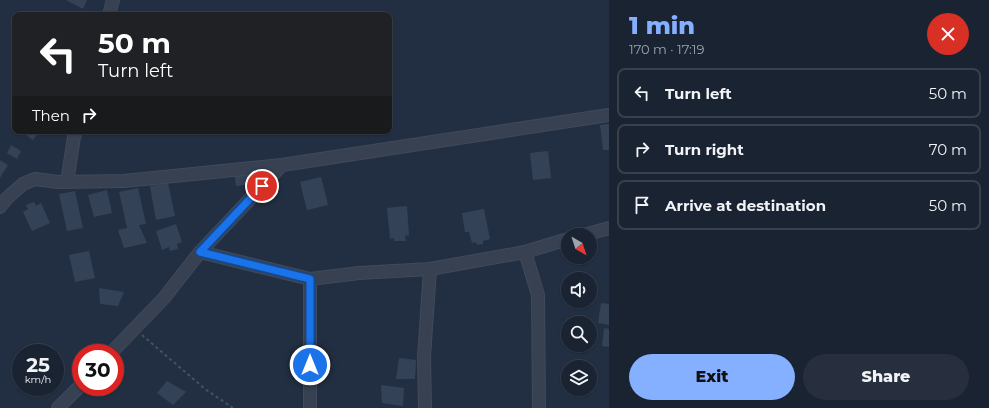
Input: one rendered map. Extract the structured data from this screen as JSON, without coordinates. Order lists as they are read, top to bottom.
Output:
{
  "north": "bottom right",
  "page": {
    "heading": ["1 min", "170 m · 17:19"],
    "turn": ["50 m", "Turn left"],
    "list": [
      {
        "name": "Turn left",
        "value": "50 m"
      },
      {
        "name": "Turn right",
        "value": "70 m"
      },
      {
        "name": "Arrive at destination",
        "value": "50 m"
      }
    ],
    "then": "Then",
    "speed": "25 km/h",
    "limit": "30",
    "buttons": ["Exit", "Share"]
  }
}
